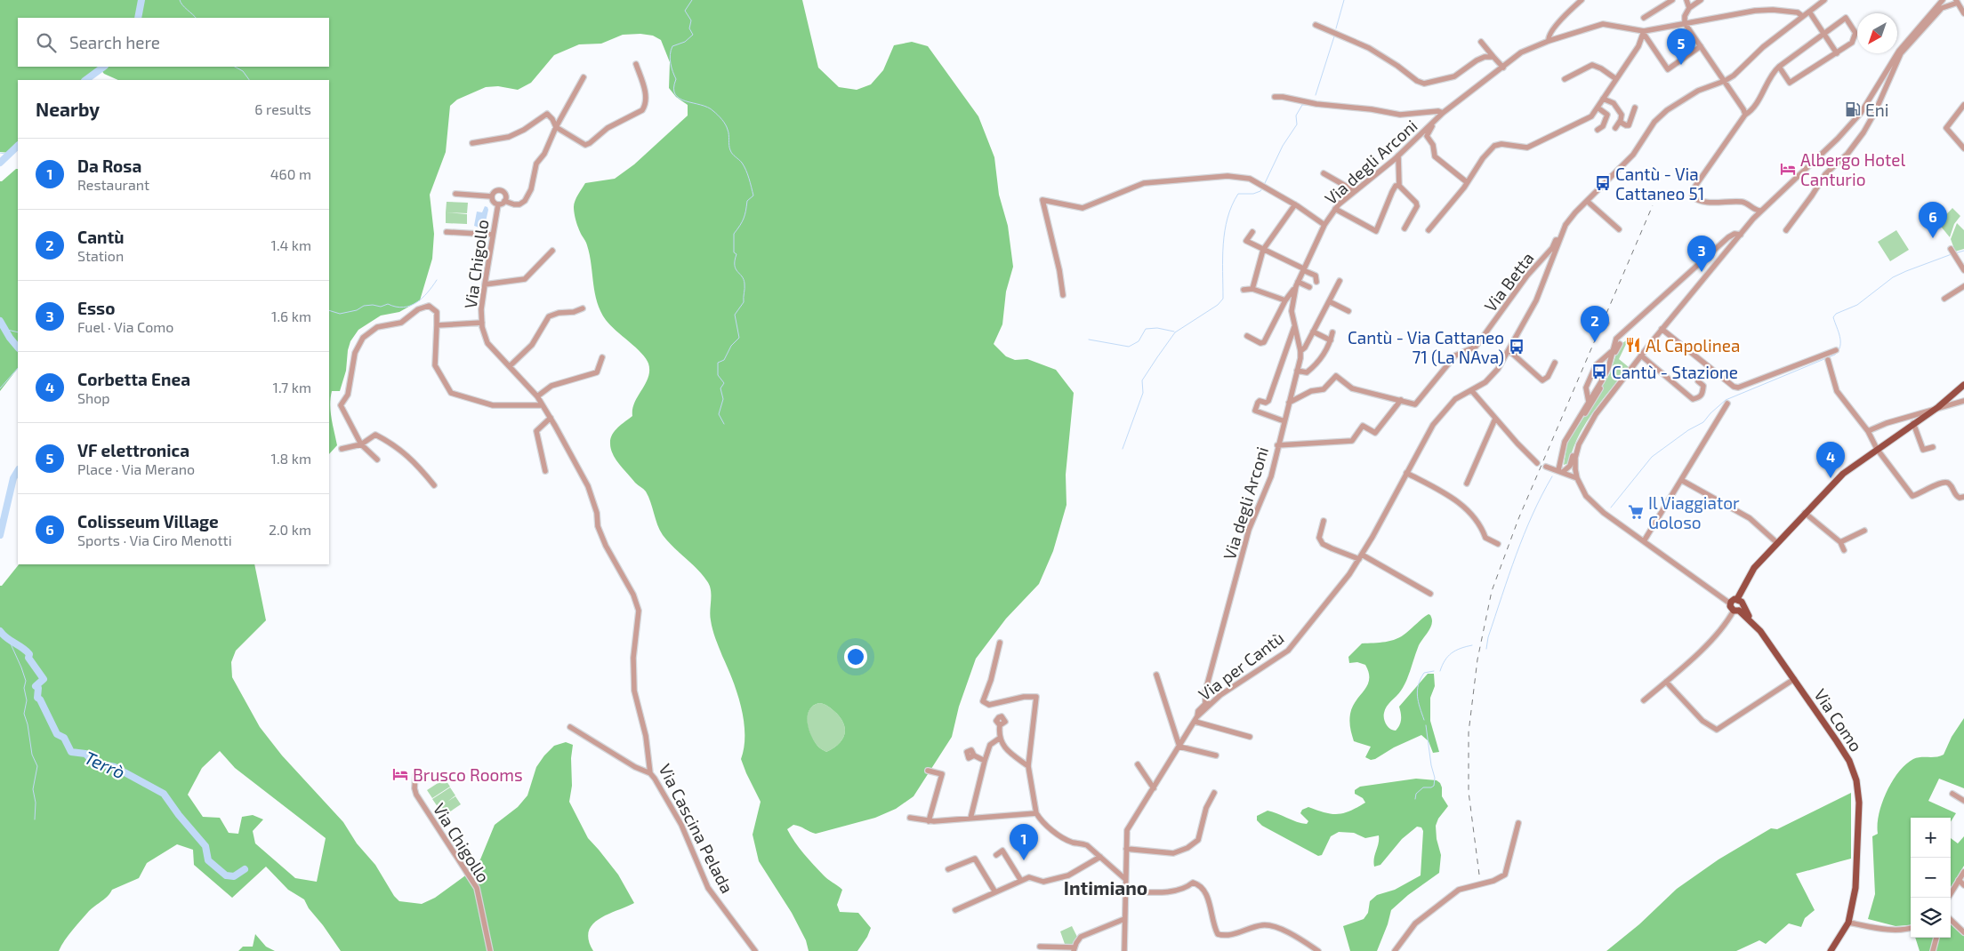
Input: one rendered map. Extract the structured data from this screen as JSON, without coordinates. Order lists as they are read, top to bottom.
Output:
{
  "streets": {
    "main road": ["Via Como"],
    "street": [
      "Via degli Arconi",
      "Via Chigollo",
      "Via Betta",
      "Via per Cantù",
      "Via Cascina Pelada"
    ]
  },
  "crossings": [
    ["Via degli Arconi", "Via Betta"],
    ["Via degli Arconi", "Via per Cantù"],
    ["Via Chigollo", "Via Cascina Pelada"],
    ["Via Betta", "Via per Cantù"]
  ],
  "districts": ["Intimiano"],
  "water": ["Terrò"],
  "places": {
    "fuel station": ["Eni"],
    "hotel": ["Albergo Hotel Canturio", "Brusco Rooms"],
    "bus stop": ["Cantù - Via Cattaneo 51", "Cantù - Via Cattaneo 71 (La NAva)", "Cantù - Stazione"],
    "restaurant": ["Al Capolinea"],
    "supermarket": ["Il Viaggiator Goloso"]
  },
  "north": "bottom left",
  "page": {
    "search": "Search here",
    "pins": [
      "5",
      "6",
      "3",
      "2",
      "4",
      "1"
    ],
    "heading": ["Nearby", "6 results"],
    "list": [
      {
        "mark": "1",
        "name": "Da Rosa",
        "note": "Restaurant",
        "value": "460 m"
      },
      {
        "mark": "2",
        "name": "Cantù",
        "note": "Station",
        "value": "1.4 km"
      },
      {
        "mark": "3",
        "name": "Esso",
        "note": "Fuel · Via Como",
        "value": "1.6 km"
      },
      {
        "mark": "4",
        "name": "Corbetta Enea",
        "note": "Shop",
        "value": "1.7 km"
      },
      {
        "mark": "5",
        "name": "VF elettronica",
        "note": "Place · Via Merano",
        "value": "1.8 km"
      },
      {
        "mark": "6",
        "name": "Colisseum Village",
        "note": "Sports · Via Ciro Menotti",
        "value": "2.0 km"
      }
    ],
    "map_buttons": ["+", "−"]
  }
}
